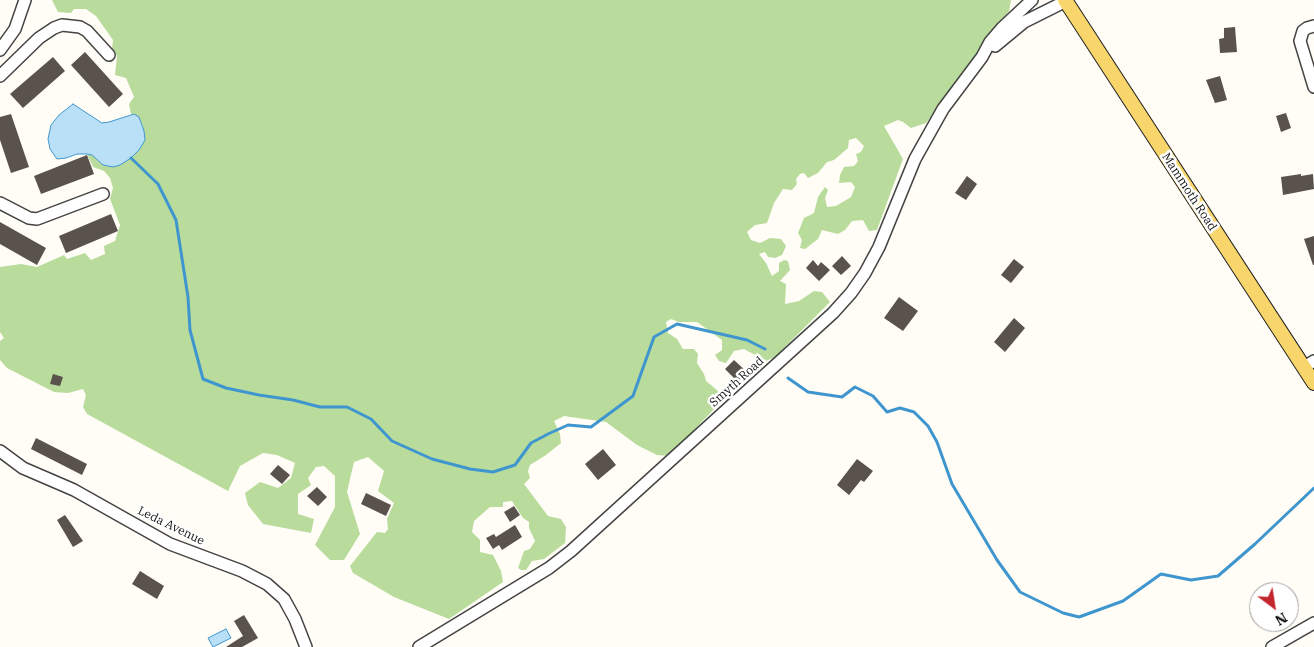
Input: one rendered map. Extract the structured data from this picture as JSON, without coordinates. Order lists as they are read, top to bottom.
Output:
{
  "streets": {
    "main road": ["Mammoth Road"],
    "street": ["Smyth Road", "Leda Avenue"]
  },
  "crossings": [
    ["Mammoth Road", "Smyth Road"]
  ],
  "north": "bottom right"
}
